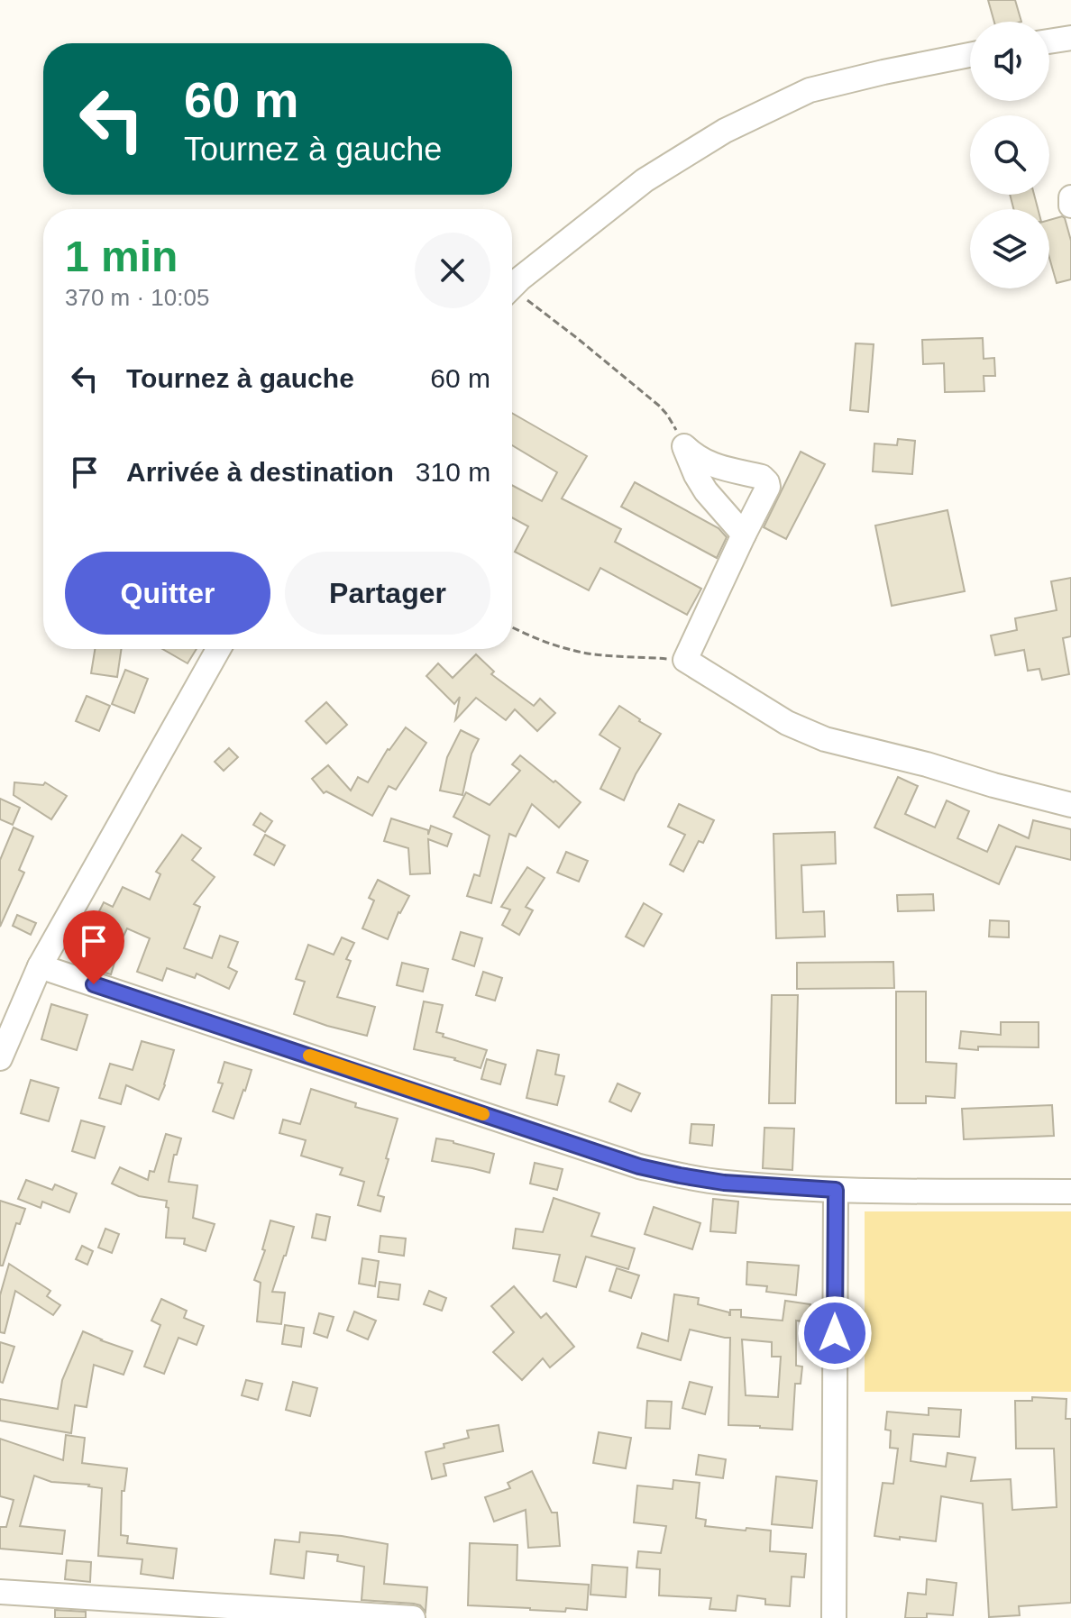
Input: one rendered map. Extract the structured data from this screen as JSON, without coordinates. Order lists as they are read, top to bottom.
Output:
{
  "page": {
    "turn": ["60 m", "Tournez à gauche"],
    "heading": ["1 min", "370 m · 10:05"],
    "list": [
      {
        "name": "Tournez à gauche",
        "value": "60 m"
      },
      {
        "name": "Arrivée à destination",
        "value": "310 m"
      }
    ],
    "buttons": ["Quitter", "Partager"]
  }
}
